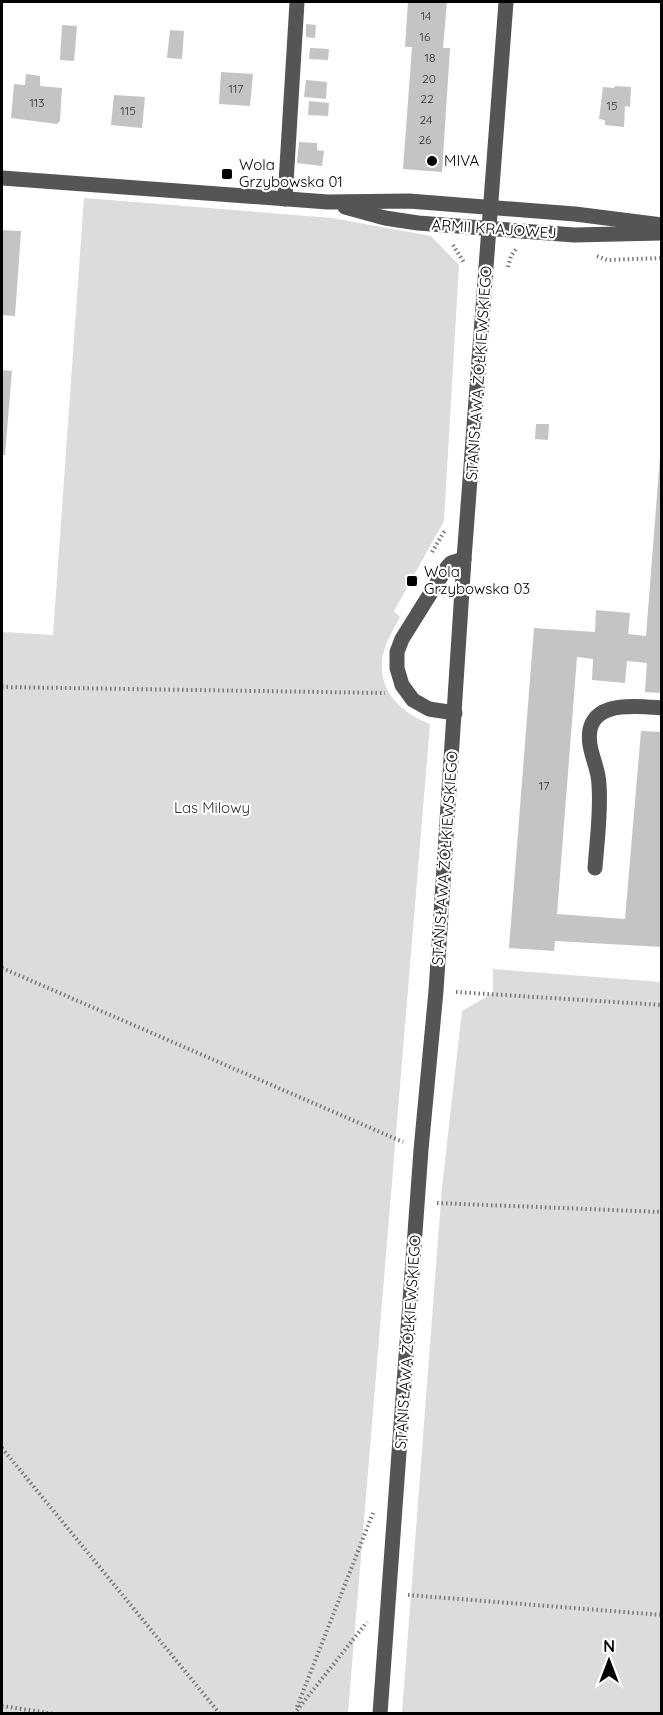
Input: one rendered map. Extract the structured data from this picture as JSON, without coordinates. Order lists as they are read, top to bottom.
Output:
{
  "streets": {
    "street": ["ARMII KRAJOWEJ", "STANISŁAWA ŻÓŁKIEWSKIEGO"]
  },
  "crossings": [
    ["ARMII KRAJOWEJ", "STANISŁAWA ŻÓŁKIEWSKIEGO"]
  ],
  "parks": ["Las Milowy"],
  "places": {
    "other": ["MIVA"],
    "transit": ["Wola Grzybowska 01", "Wola Grzybowska 03"]
  },
  "house_numbers": [
    "14",
    "16",
    "18",
    "20",
    "117",
    "22",
    "113",
    "15",
    "115",
    "24",
    "26",
    "17"
  ],
  "north": "top"
}
